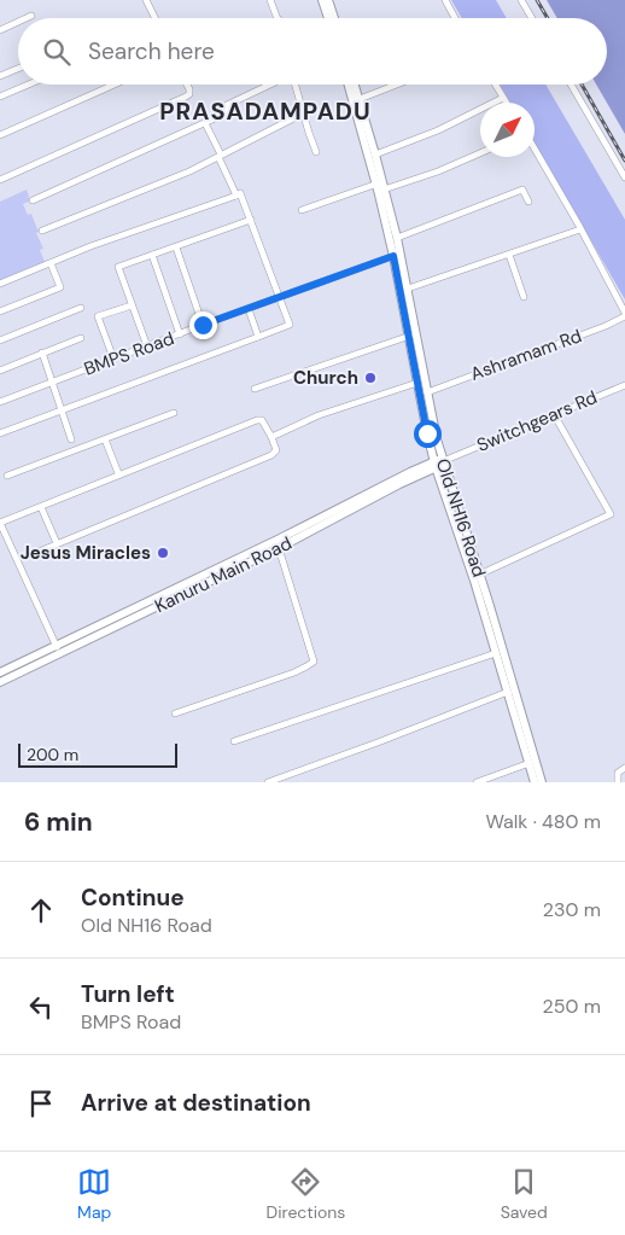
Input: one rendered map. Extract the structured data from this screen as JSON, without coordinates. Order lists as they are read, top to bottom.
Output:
{
  "streets": {
    "main road": ["Old NH16 Road", "Kanuru Main Road"],
    "street": ["BMPS Road", "Ashramam Rd", "Switchgears Rd"]
  },
  "crossings": [
    ["BMPS Road", "Old NH16 Road"],
    ["Ashramam Rd", "Old NH16 Road"],
    ["Switchgears Rd", "Old NH16 Road"],
    ["Switchgears Rd", "Kanuru Main Road"],
    ["Old NH16 Road", "Kanuru Main Road"]
  ],
  "districts": ["PRASADAMPADU"],
  "places": ["Church", "Jesus Miracles"],
  "scale_bar": "200 m",
  "north": "top right",
  "page": {
    "search": "Search here",
    "scale": "200 m",
    "heading": ["6 min", "Walk · 480 m"],
    "list": [
      ["Continue", "Old NH16 Road", "230 m"],
      ["Turn left", "BMPS Road", "250 m"],
      "Arrive at destination"
    ],
    "nav": ["Map", "Directions", "Saved"]
  }
}
